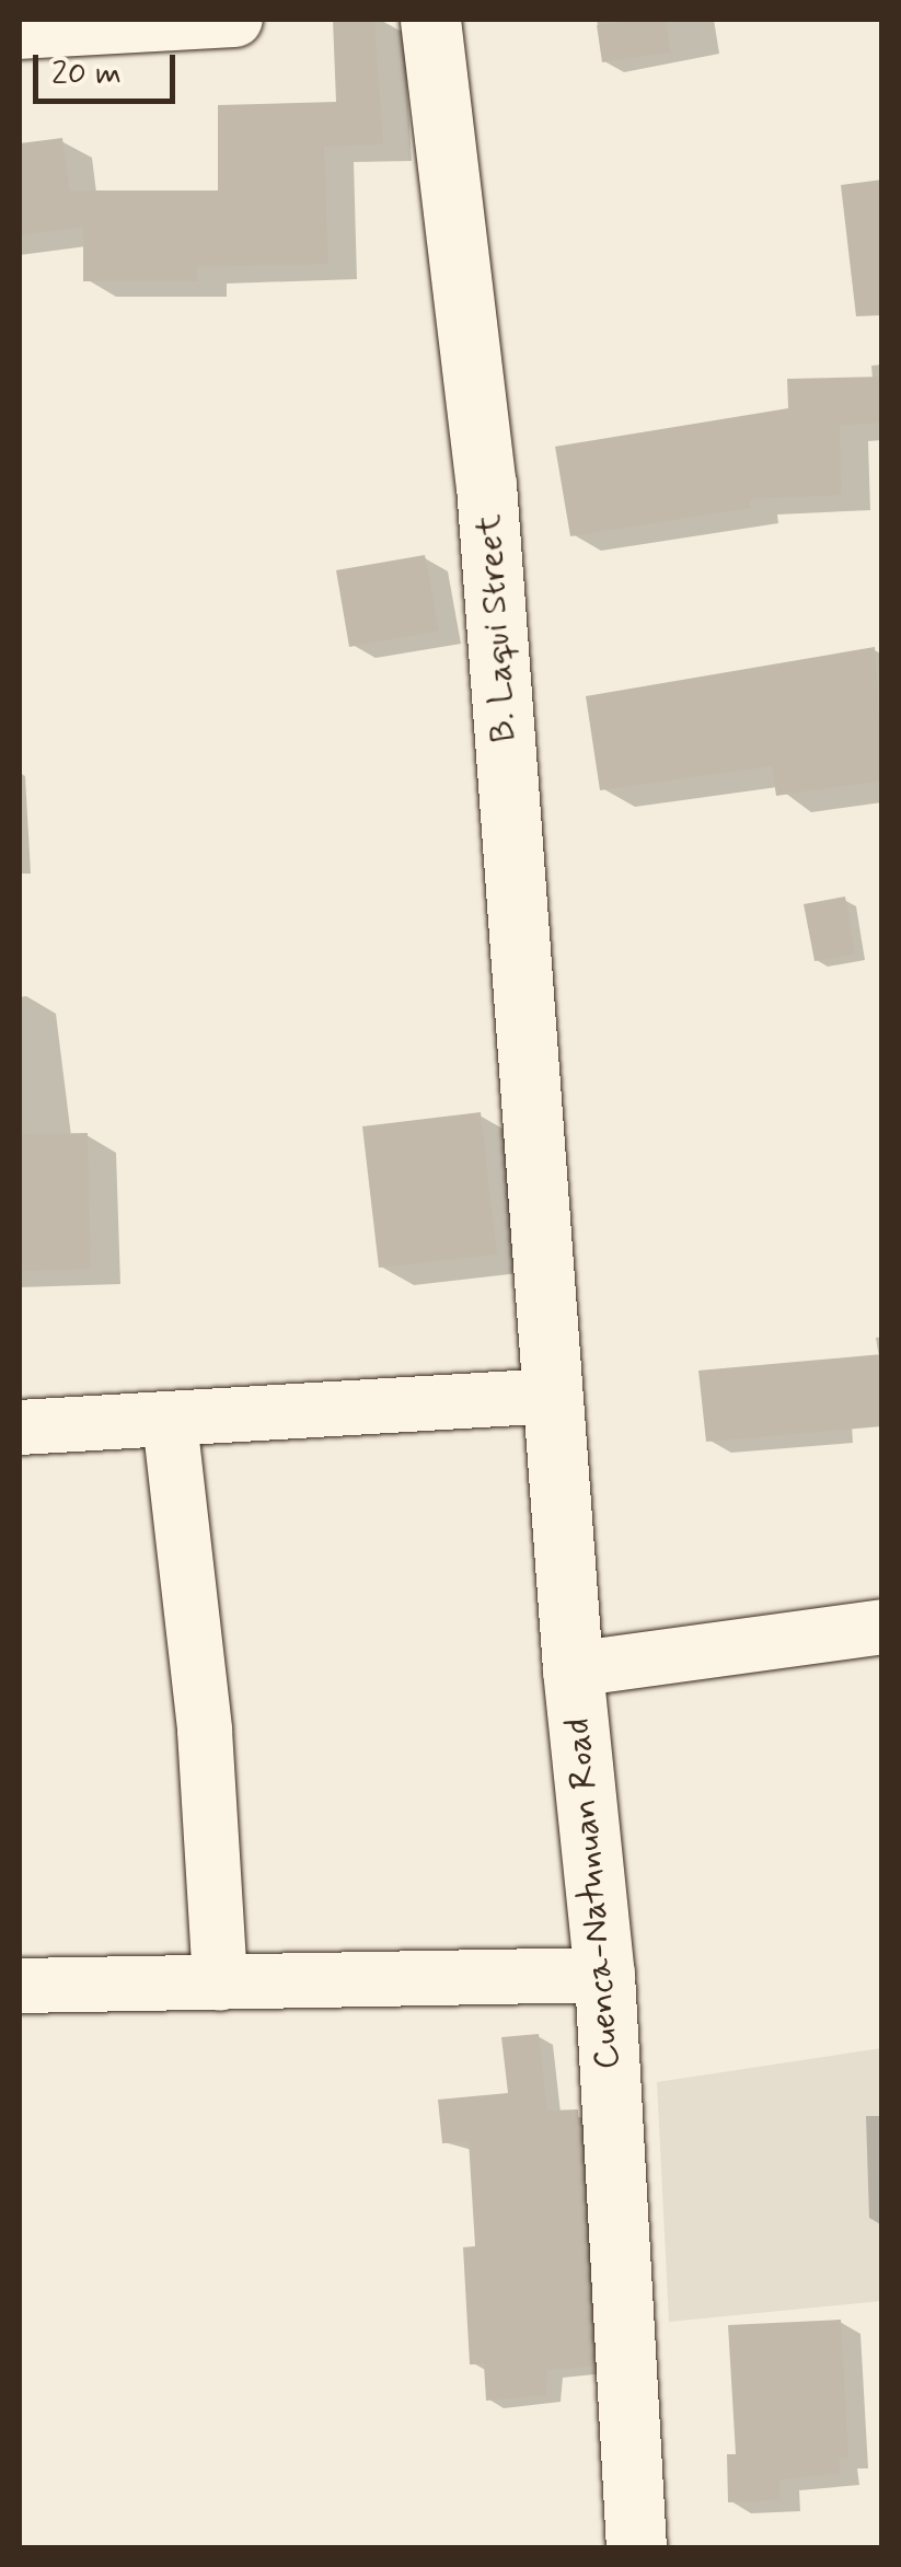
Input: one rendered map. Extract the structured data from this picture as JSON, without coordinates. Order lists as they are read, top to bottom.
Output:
{
  "streets": {
    "main road": ["B. Laqui Street", "Cuenca-Natunuan Road"]
  },
  "crossings": [
    ["B. Laqui Street", "Cuenca-Natunuan Road"]
  ],
  "scale_bar": "20 m"
}
